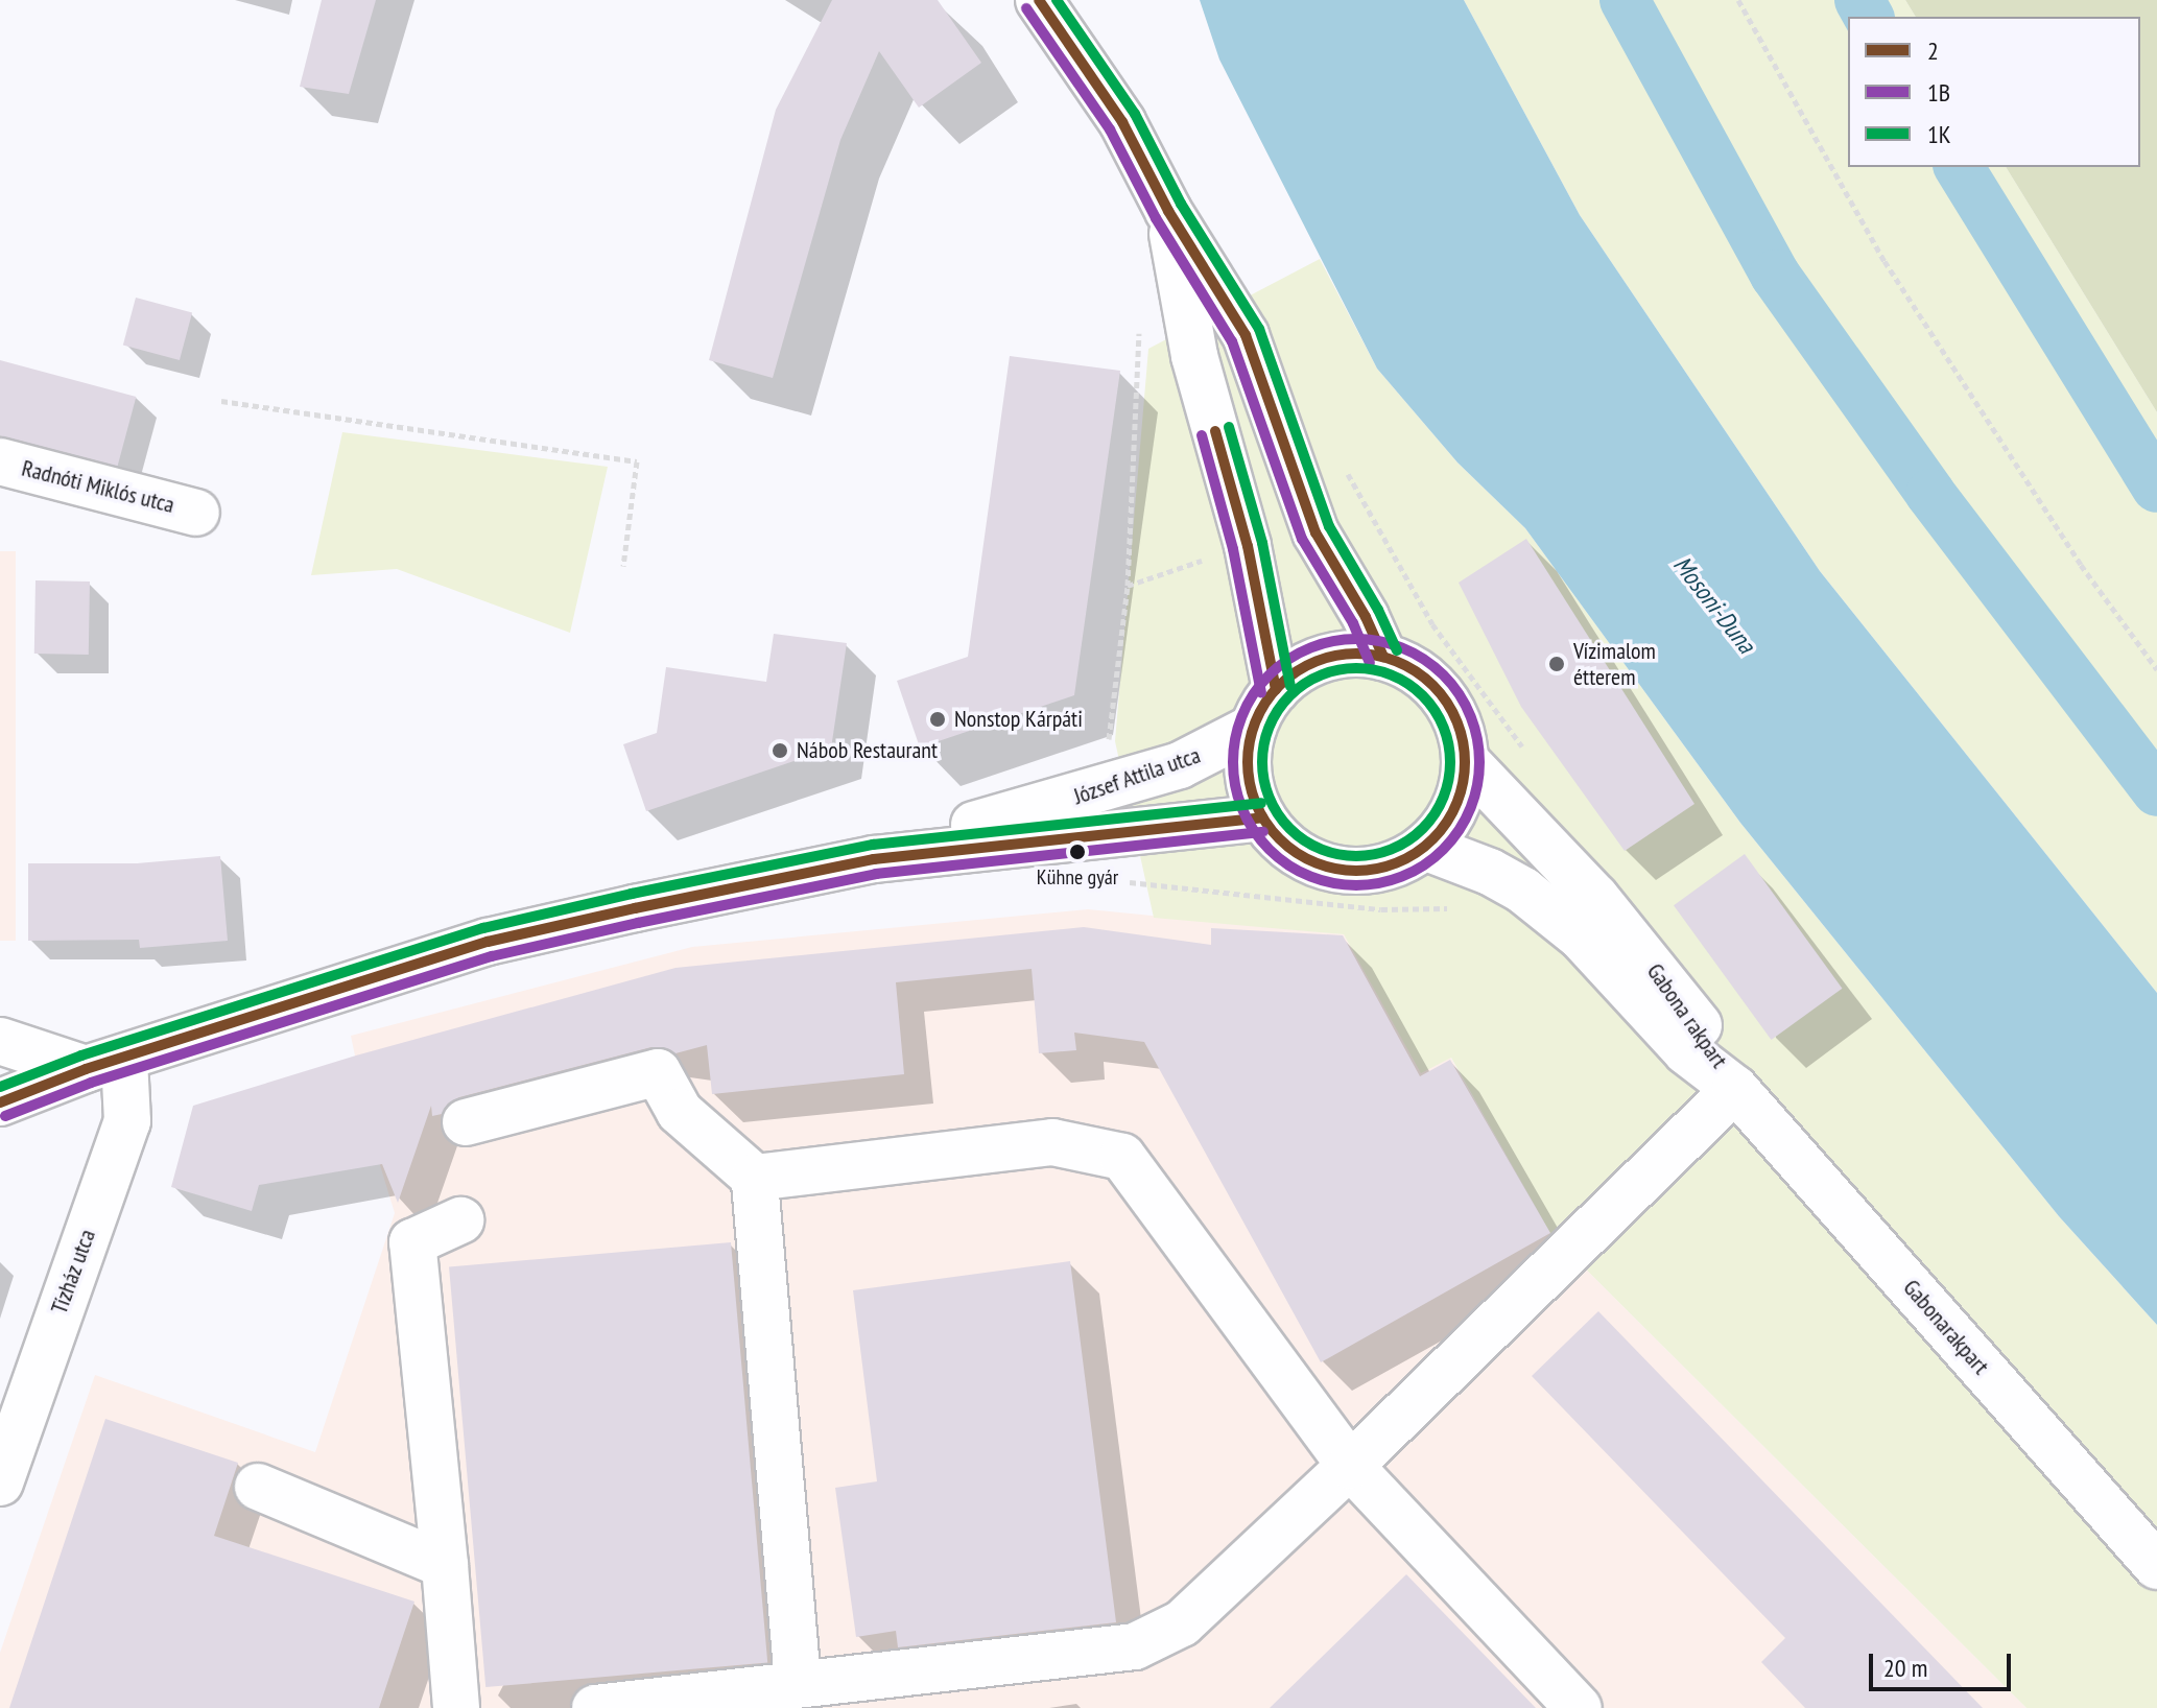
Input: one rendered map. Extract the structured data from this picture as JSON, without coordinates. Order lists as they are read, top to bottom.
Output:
{
  "streets": {
    "main road": [
      "Radnóti Miklós utca",
      "József Attila utca",
      "Gabona rakpart",
      "Tízház utca",
      "Gabonarakpart"
    ]
  },
  "crossings": [
    ["József Attila utca", "Gabona rakpart"],
    ["József Attila utca", "Tízház utca"],
    ["Gabona rakpart", "Gabonarakpart"]
  ],
  "water": ["Mosoni-Duna"],
  "places": [
    "Vízimalom étterem",
    "Nonstop Kárpáti",
    "Nábob Restaurant",
    "Kühne gyár"
  ],
  "lines": ["transit line 2", "transit line 1K", "transit line 1B"],
  "legend": ["2", "1B", "1K"],
  "scale_bar": "20 m"
}
